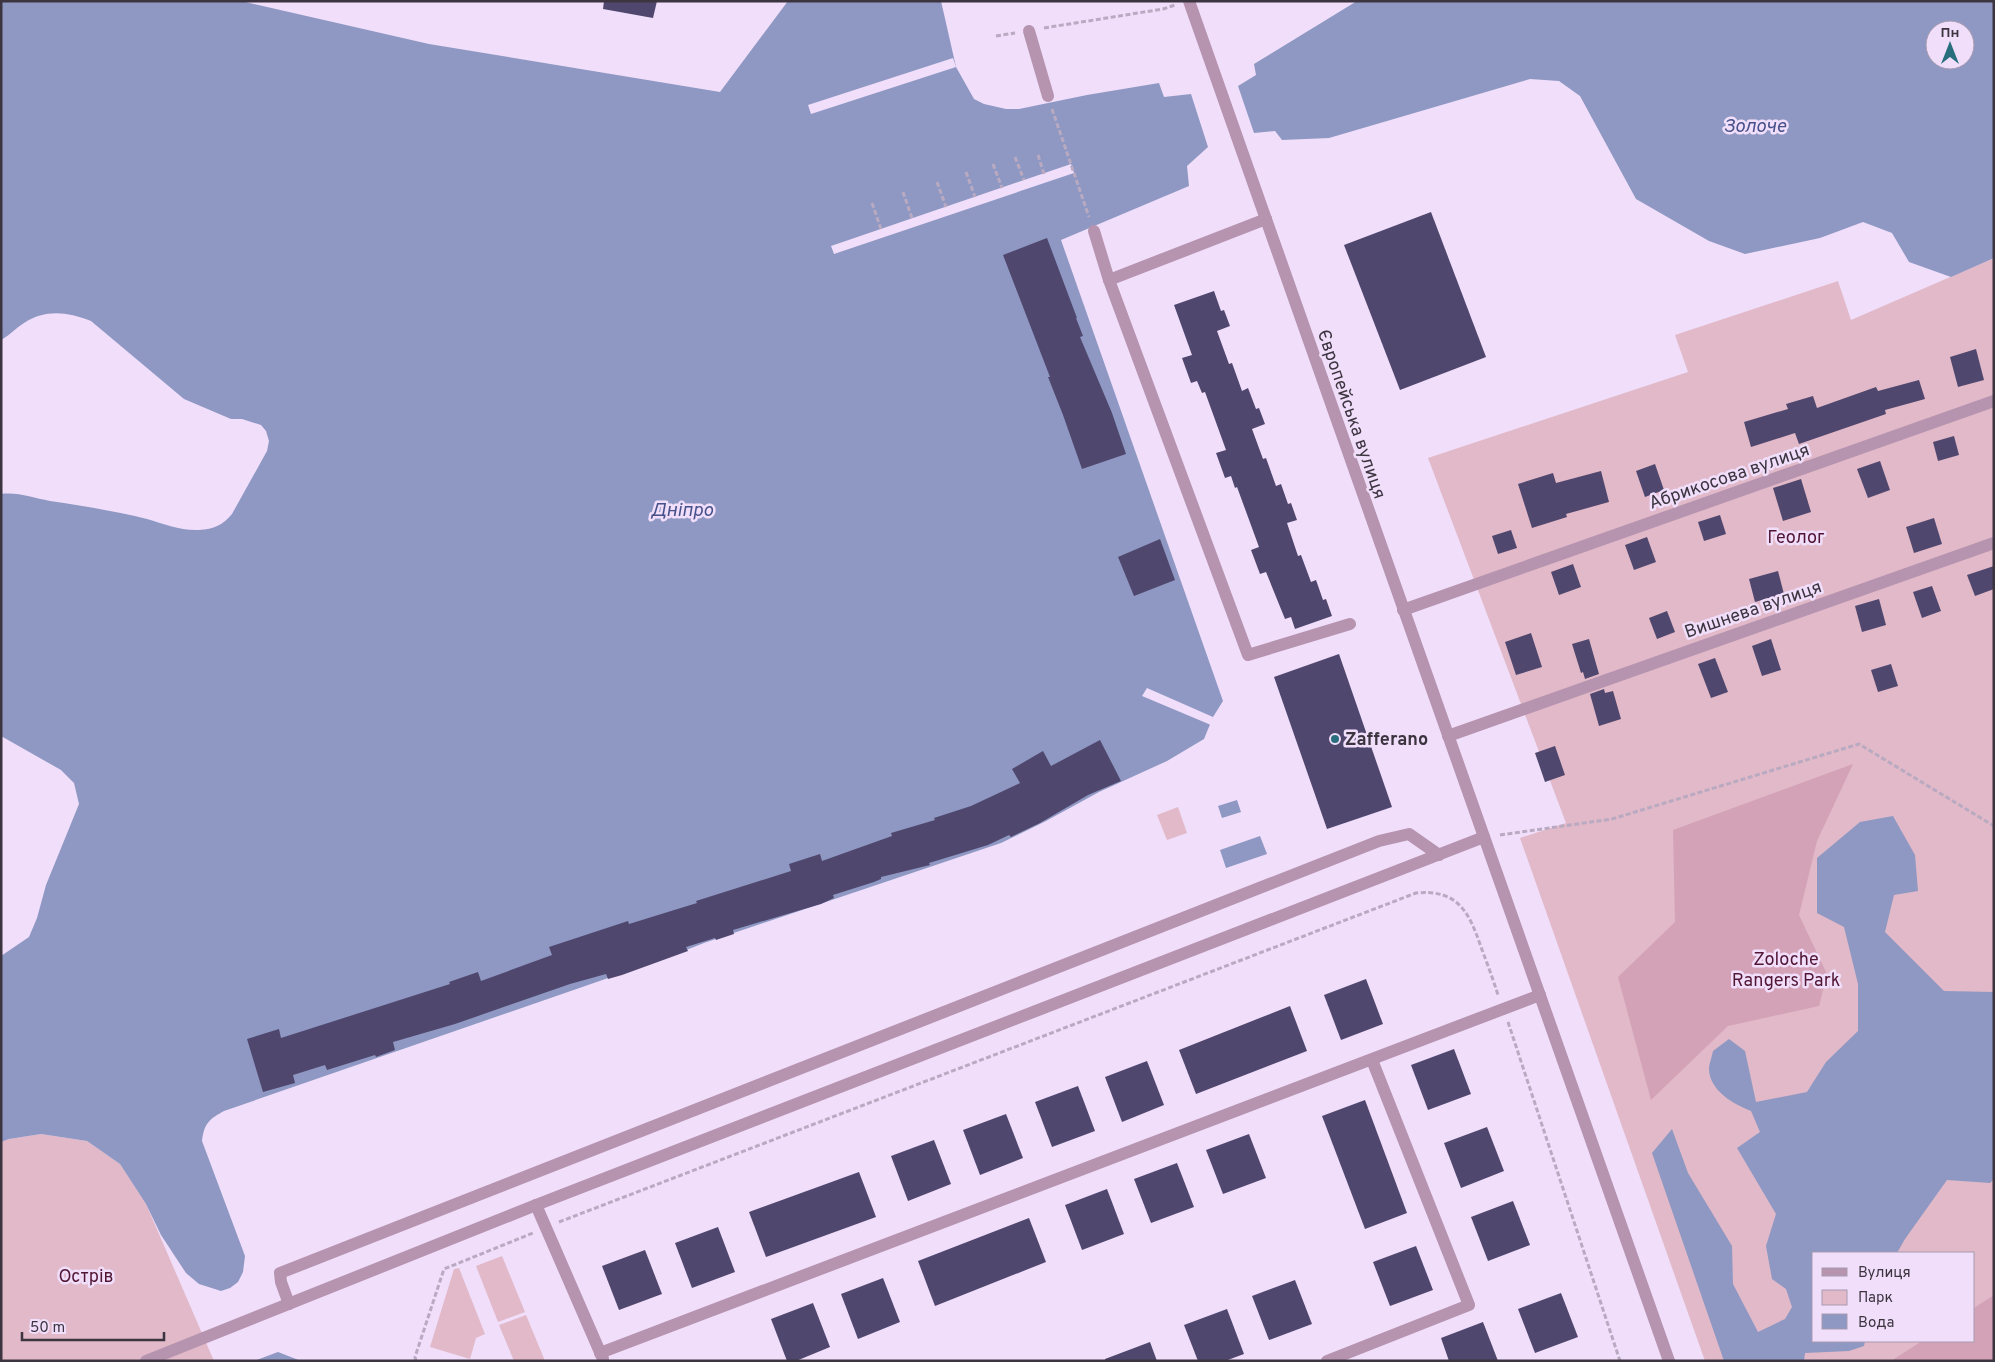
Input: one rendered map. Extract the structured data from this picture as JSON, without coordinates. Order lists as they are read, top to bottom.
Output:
{
  "streets": {
    "street": ["Європейська вулиця", "Абрикосова вулиця", "Вишнева вулиця"]
  },
  "crossings": [
    ["Європейська вулиця", "Абрикосова вулиця"],
    ["Європейська вулиця", "Вишнева вулиця"]
  ],
  "water": ["Золоче", "Дніпро"],
  "parks": ["Геолог", "Zoloche Rangers Park", "Острів"],
  "places": ["Zafferano"],
  "legend": ["Вулиця", "Парк", "Вода"],
  "scale_bar": "50 m",
  "north": "top"
}
